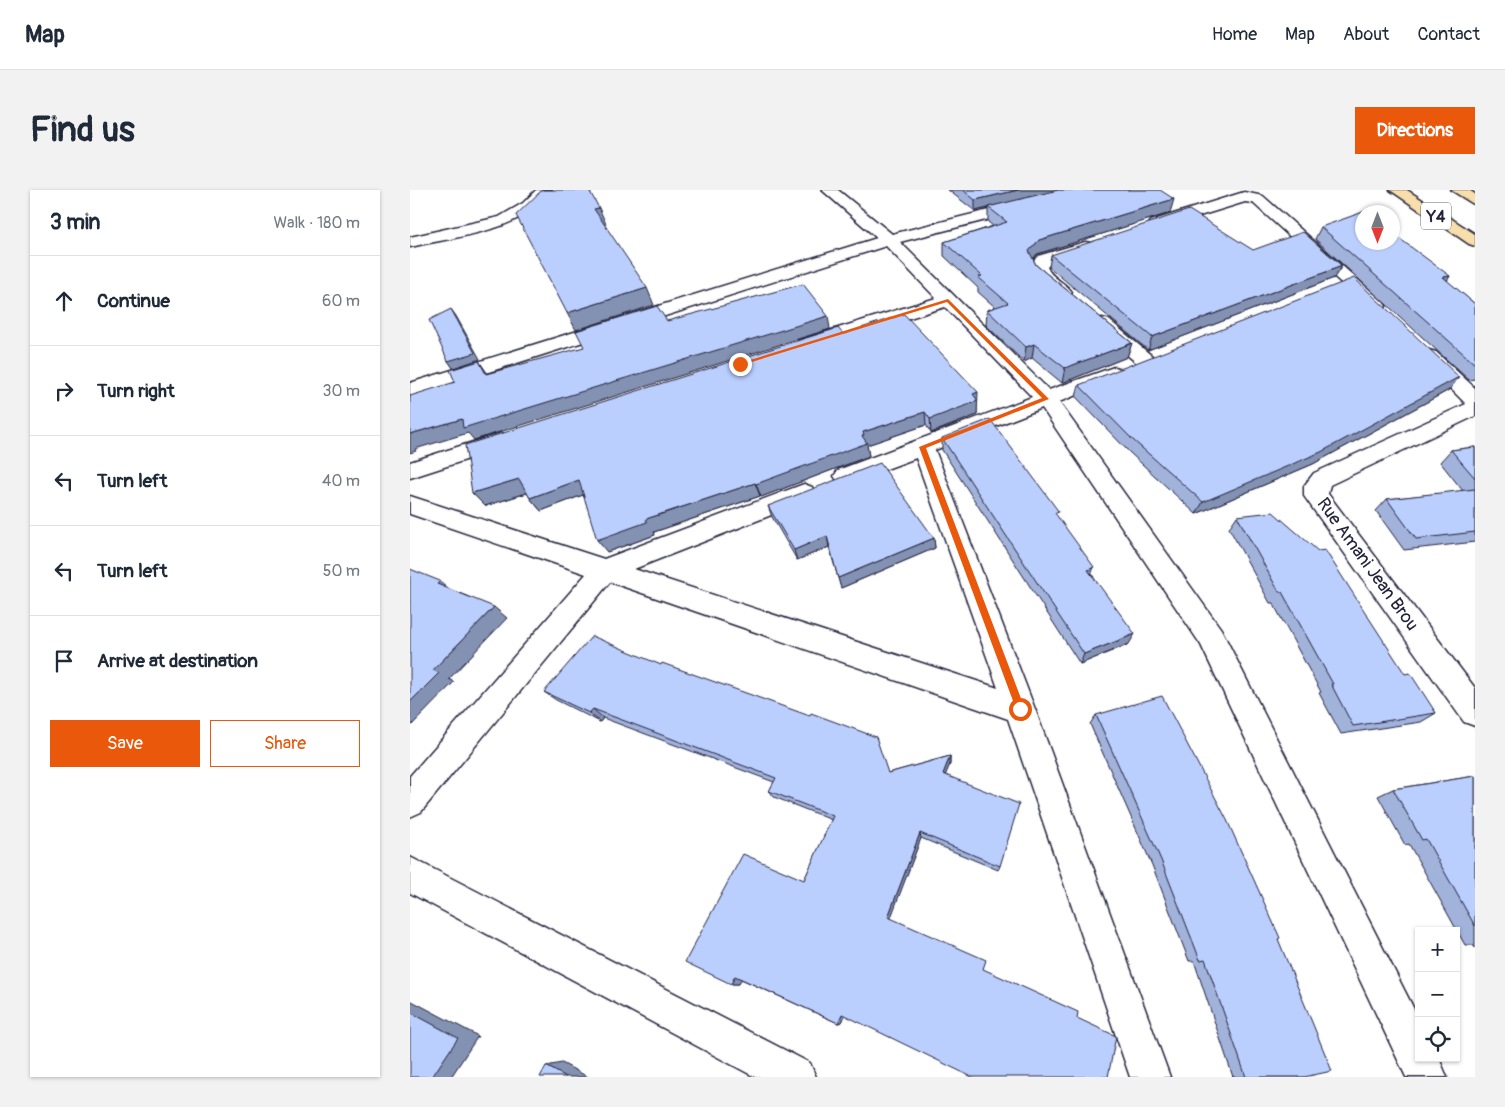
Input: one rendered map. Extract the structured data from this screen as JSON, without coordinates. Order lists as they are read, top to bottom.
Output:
{
  "streets": {
    "highway": ["Y4"],
    "street": ["Rue Amani Jean Brou"]
  },
  "north": "bottom",
  "page": {
    "header": "Map",
    "nav": [
      "Home",
      "Map",
      "About",
      "Contact"
    ],
    "buttons": [
      "Directions",
      ["Save", "Share"]
    ],
    "title": "Find us",
    "heading": ["3 min", "Walk · 180 m"],
    "list": [
      ["Continue", "60 m"],
      ["Turn right", "30 m"],
      ["Turn left", "40 m"],
      ["Turn left", "50 m"],
      "Arrive at destination"
    ],
    "map_buttons": ["+", "−"]
  }
}
